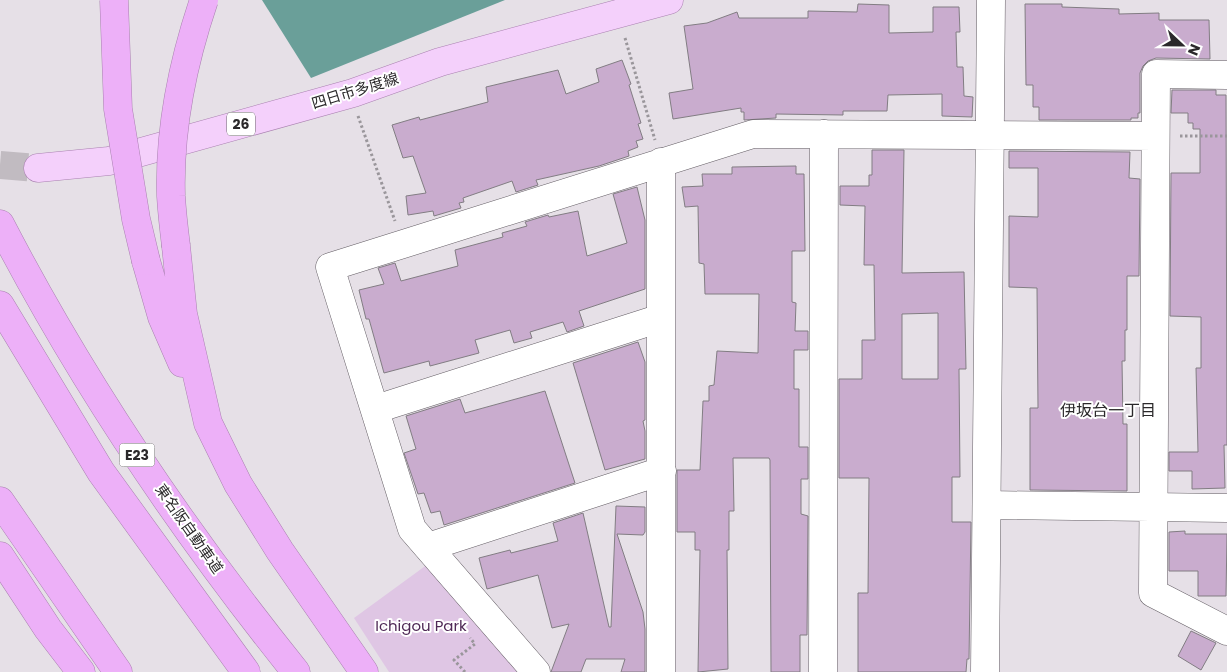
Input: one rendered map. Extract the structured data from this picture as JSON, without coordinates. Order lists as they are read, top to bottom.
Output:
{
  "streets": {
    "highway": ["E23", "東名阪自動車道"],
    "main road": ["四日市多度線", "26"]
  },
  "districts": ["伊坂台一丁目"],
  "parks": ["Ichigou Park"],
  "north": "right"
}
